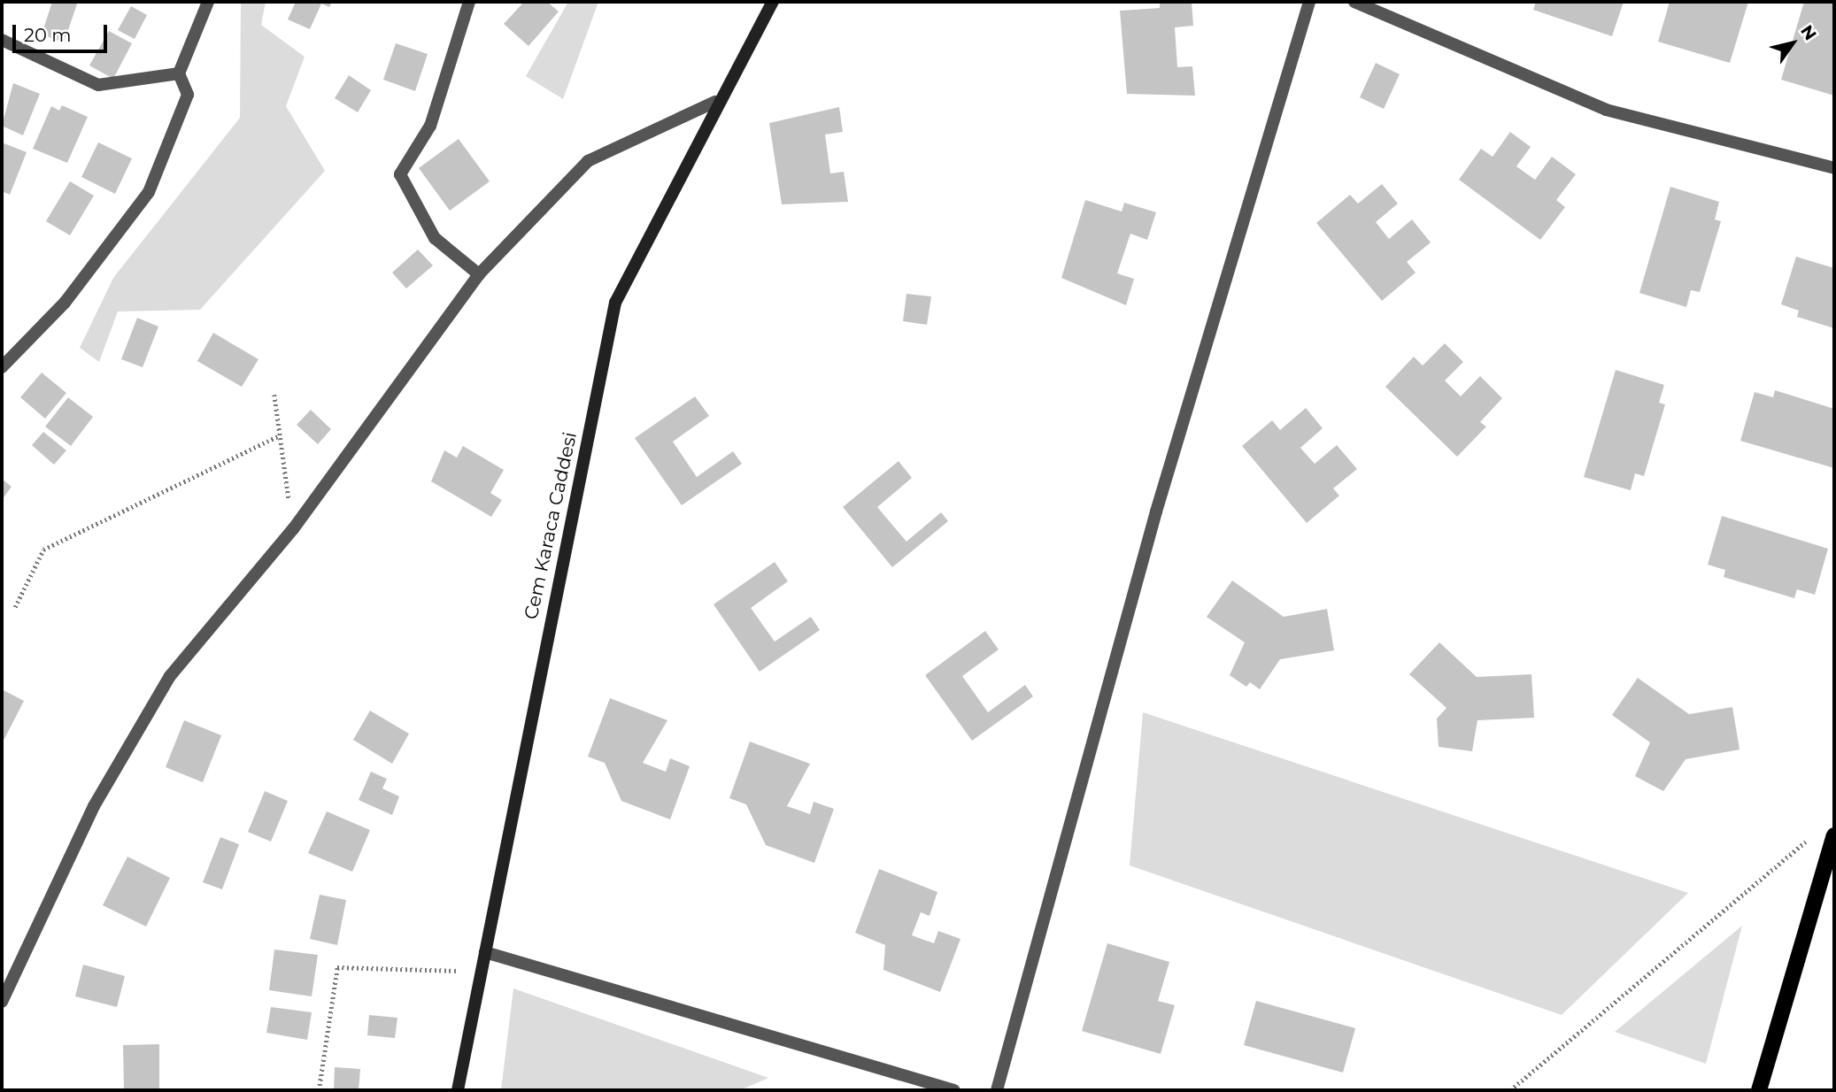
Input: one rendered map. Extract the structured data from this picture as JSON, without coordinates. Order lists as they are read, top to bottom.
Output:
{
  "streets": {
    "street": ["Cem Karaca Caddesi"]
  },
  "scale_bar": "20 m",
  "north": "top right"
}
